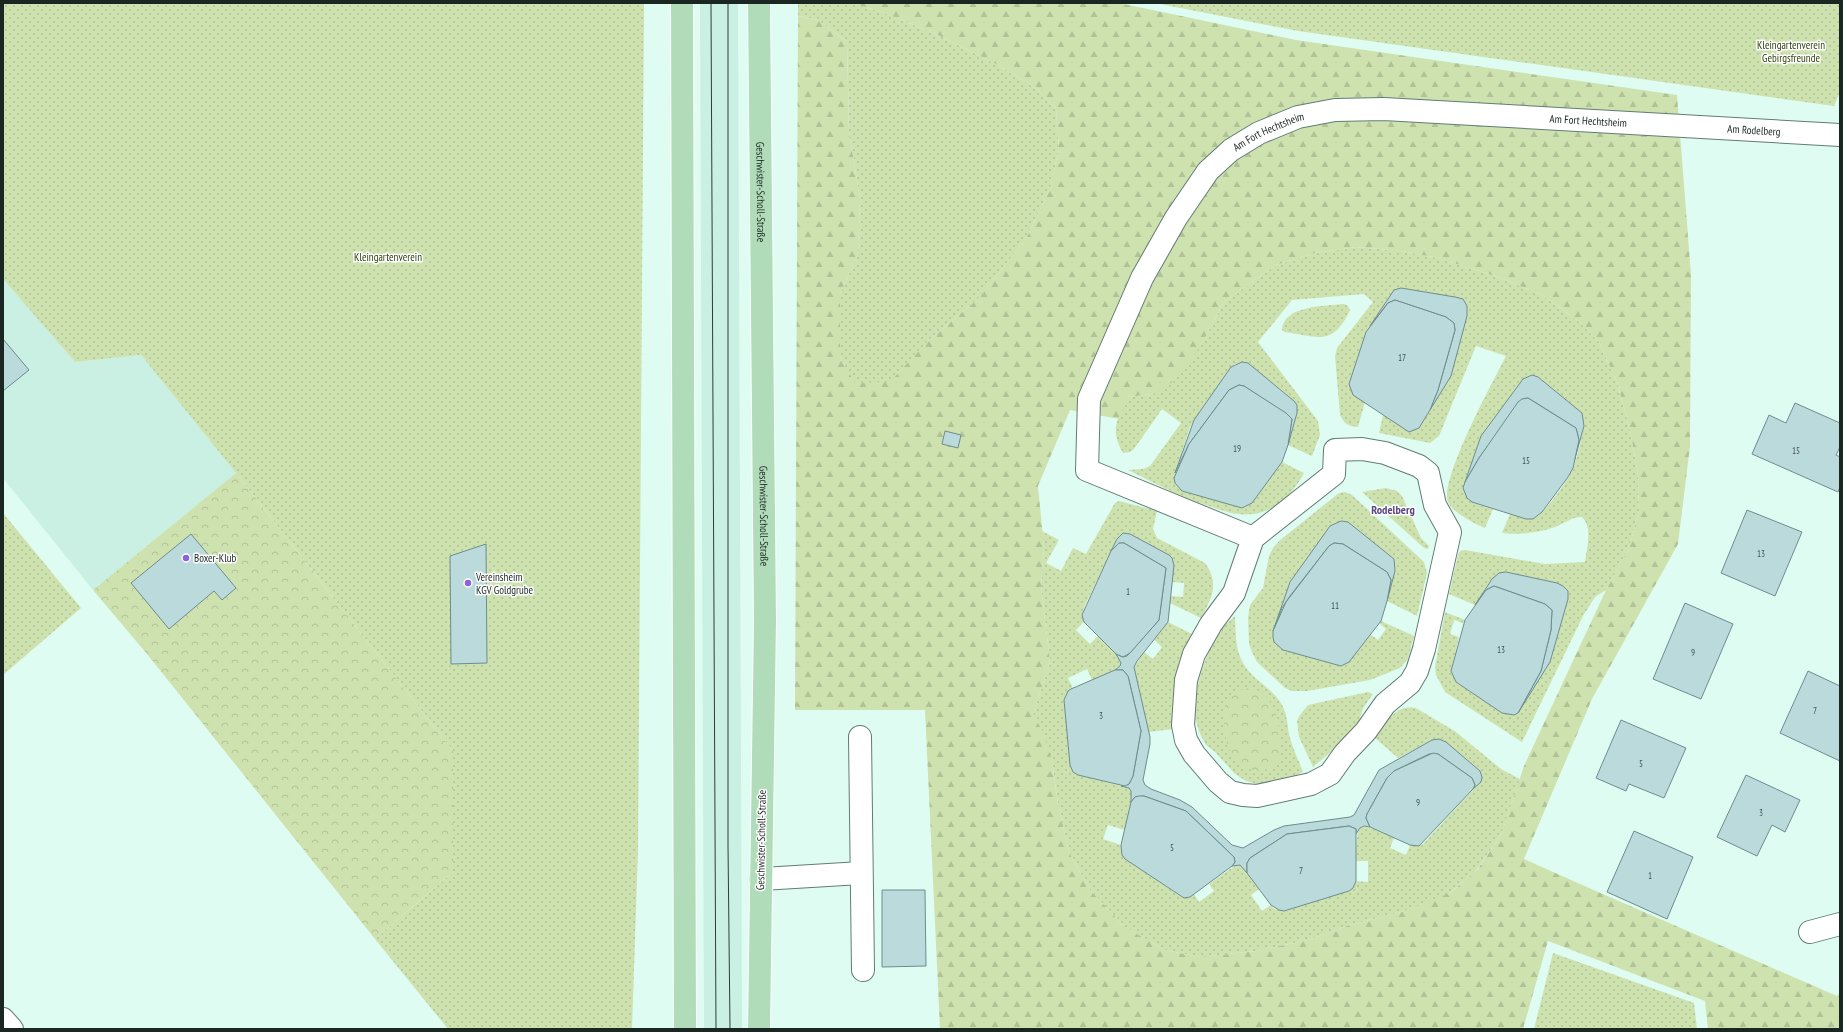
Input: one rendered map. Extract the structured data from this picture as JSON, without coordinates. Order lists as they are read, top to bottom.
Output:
{
  "streets": {
    "main road": ["Geschwister-Scholl-Straße"],
    "street": ["Am Fort Hechtsheim", "Am Rodelberg"]
  },
  "crossings": [
    ["Am Fort Hechtsheim", "Am Rodelberg"]
  ],
  "districts": ["Rodelberg"],
  "parks": ["Kleingartenverein Gebirgsfreunde", "Kleingartenverein"],
  "places": ["Boxer-Klub", "Vereinsheim KGV Goldgrube"],
  "house_numbers": [
    "17",
    "19",
    "15",
    "15",
    "13",
    "1",
    "11",
    "13",
    "9",
    "7",
    "3",
    "5",
    "9",
    "3",
    "5",
    "7",
    "1"
  ]
}
